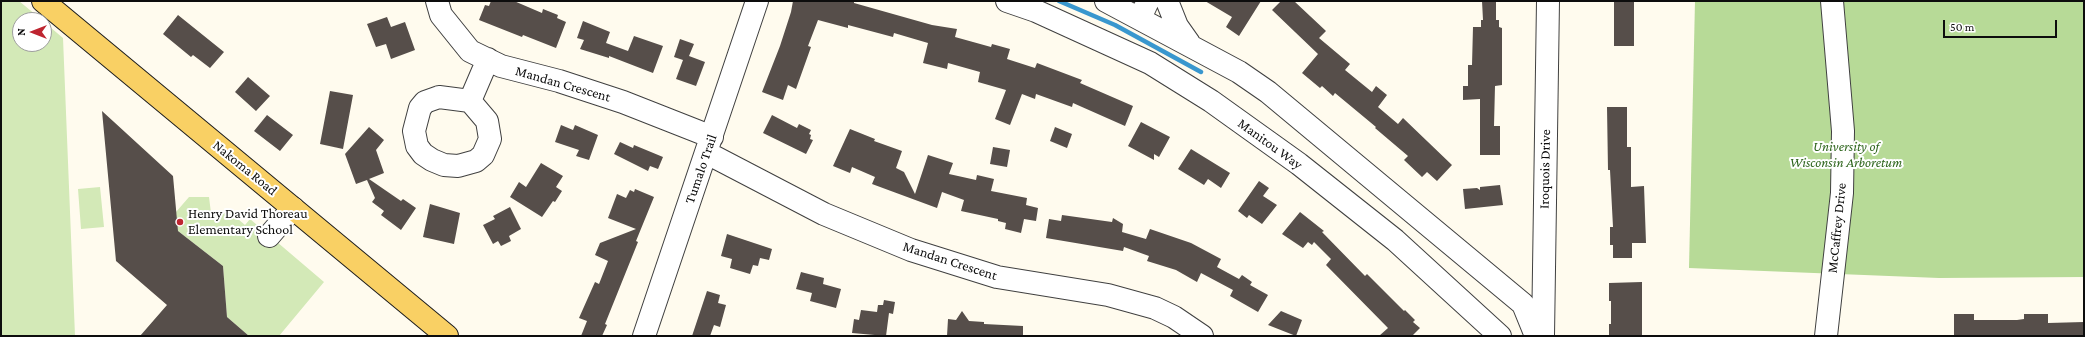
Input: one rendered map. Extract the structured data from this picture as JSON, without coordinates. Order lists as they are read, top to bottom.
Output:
{
  "streets": {
    "main road": ["Nakoma Road"],
    "street": [
      "Mandan Crescent",
      "Manitou Way",
      "Tumalo Trail",
      "Iroquois Drive",
      "McCaffrey Drive"
    ]
  },
  "crossings": [
    ["Mandan Crescent", "Tumalo Trail"]
  ],
  "parks": ["University of Wisconsin Arboretum"],
  "places": ["Henry David Thoreau Elementary School"],
  "scale_bar": "50 m",
  "north": "left"
}
